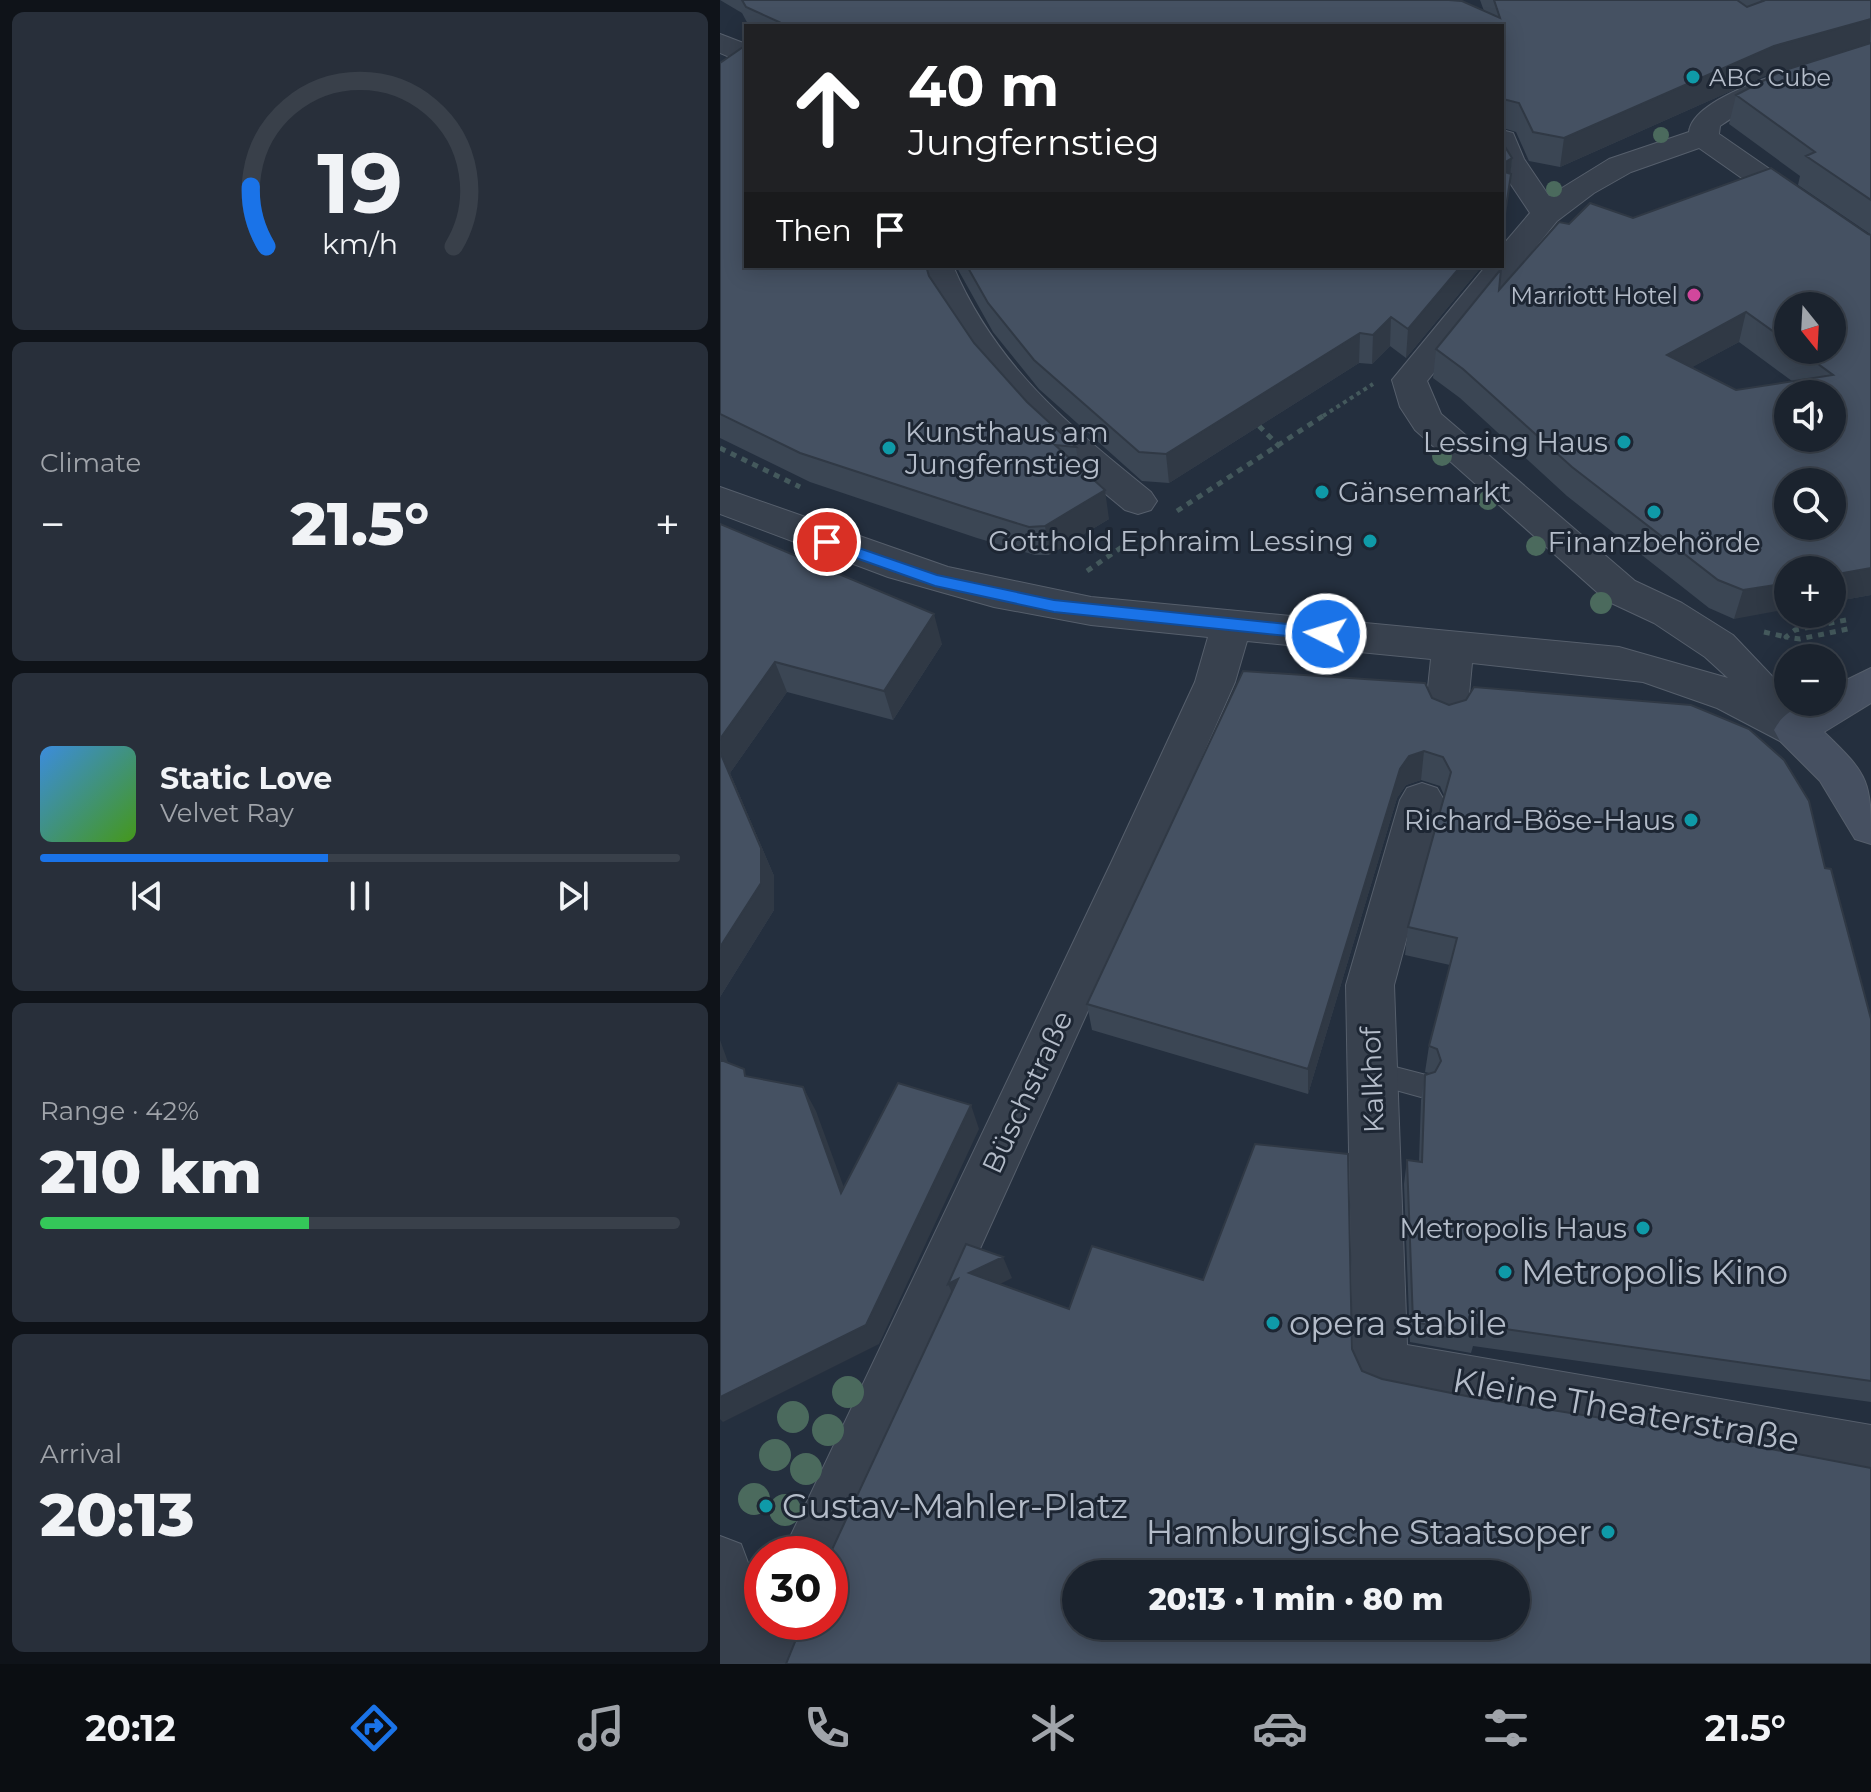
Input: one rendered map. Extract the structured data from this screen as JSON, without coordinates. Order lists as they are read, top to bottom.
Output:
{
  "streets": {
    "street": ["Kalkhof", "Büschstraße", "Kleine Theaterstraße"]
  },
  "crossings": [
    ["Kalkhof", "Kleine Theaterstraße"]
  ],
  "places": [
    "ABC Cube",
    "Marriott Hotel",
    "Lessing Haus",
    "Kunsthaus am Jungfernstieg",
    "Gänsemarkt",
    "Finanzbehörde",
    "Gotthold Ephraim Lessing",
    "Richard-Böse-Haus",
    "Metropolis Haus",
    "Metropolis Kino",
    "opera stabile",
    "Gustav-Mahler-Platz",
    "Hamburgische Staatsoper"
  ],
  "north": "bottom",
  "page": {
    "turn": ["40 m", "Jungfernstieg"],
    "then": "Then",
    "map_buttons": ["+", "−"],
    "tile": [
      "Climate",
      ["Range · 42%", "210 km"],
      ["Arrival", "20:13"]
    ],
    "heat": ["−", "21.5°", "+"],
    "song": ["Static Love", "Velvet Ray"],
    "limit": "30",
    "trip": "20:13 · 1 min · 80 m",
    "tabs": ["20:12", "21.5°"],
    "gauge": ["19", "km/h"]
  }
}
